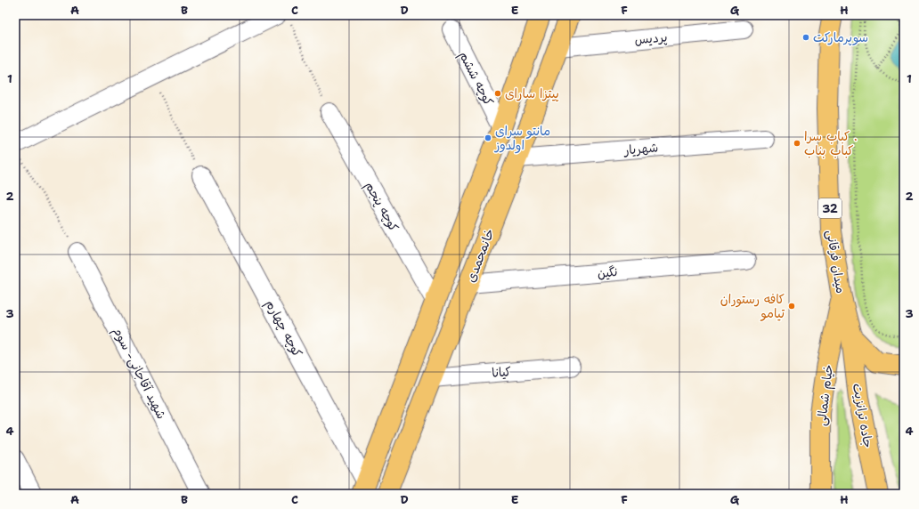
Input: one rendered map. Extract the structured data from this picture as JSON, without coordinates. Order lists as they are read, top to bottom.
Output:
{
  "streets": {
    "main road": [
      "32",
      "خانمحمدی",
      "میدان فرقانی",
      "خیام شمالی",
      "جاده ترانزیت"
    ],
    "street": [
      "پردیس",
      "کوچه ششم",
      "شهریار",
      "کوچه پنجم",
      "نگین",
      "کوچه چهارم",
      "کیانا",
      "شهید آقاجانی- سوم"
    ]
  },
  "crossings": [
    ["پردیس", "خانمحمدی"],
    ["کوچه ششم", "خانمحمدی"],
    ["شهریار", "خانمحمدی"],
    ["کوچه پنجم", "خانمحمدی"],
    ["خانمحمدی", "نگین"],
    ["خانمحمدی", "کوچه چهارم"],
    ["خانمحمدی", "کیانا"],
    ["میدان فرقانی", "خیام شمالی"],
    ["میدان فرقانی", "جاده ترانزیت"]
  ],
  "places": [
    "سوپرمارکت",
    "پیتزا سارای",
    "مانتو سرای اولدوز",
    "کباب سرا . کباب بناب",
    "کافه رستوران تیامو"
  ],
  "grid": {
    "columns": [
      "A",
      "B",
      "C",
      "D",
      "E",
      "F",
      "G",
      "H"
    ],
    "rows": [
      "1",
      "2",
      "3",
      "4"
    ]
  }
}
